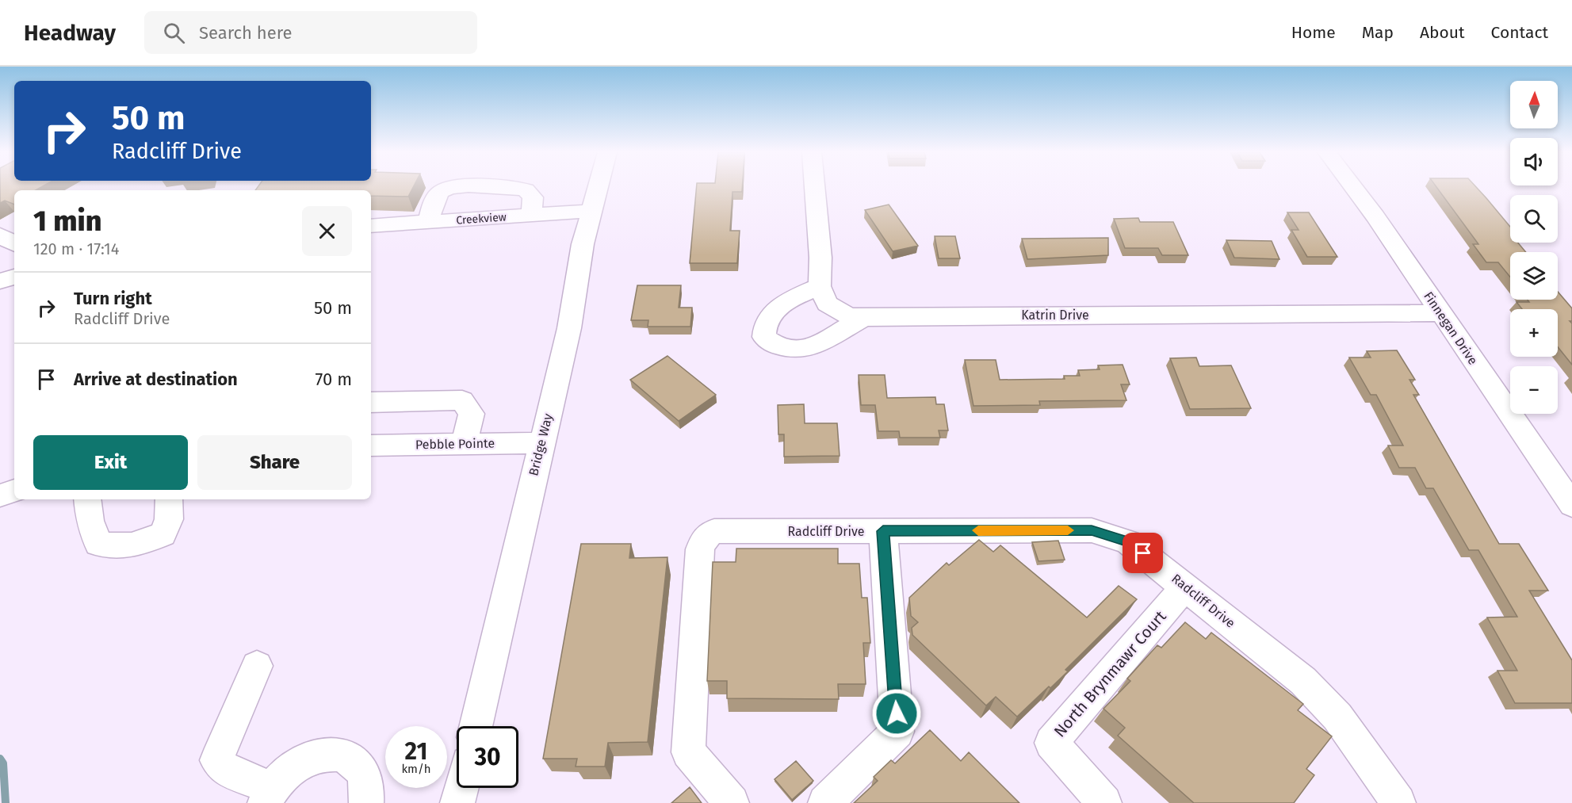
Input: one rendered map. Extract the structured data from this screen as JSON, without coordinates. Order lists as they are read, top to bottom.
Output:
{
  "streets": {
    "street": [
      "Creekview",
      "Katrin Drive",
      "Finnegan Drive",
      "Pebble Pointe",
      "Bridge Way",
      "Radcliff Drive",
      "North Brynmawr Court"
    ]
  },
  "crossings": [
    ["Creekview", "Bridge Way"],
    ["Katrin Drive", "Finnegan Drive"],
    ["Pebble Pointe", "Bridge Way"],
    ["Radcliff Drive", "North Brynmawr Court"]
  ],
  "north": "top",
  "page": {
    "header": "Headway",
    "search": "Search here",
    "nav": [
      "Home",
      "Map",
      "About",
      "Contact"
    ],
    "map_buttons": ["+", "−"],
    "turn": ["50 m", "Radcliff Drive"],
    "heading": ["1 min", "120 m · 17:14"],
    "list": [
      {
        "name": "Turn right",
        "note": "Radcliff Drive",
        "value": "50 m"
      },
      {
        "name": "Arrive at destination",
        "value": "70 m"
      }
    ],
    "buttons": ["Exit", "Share"],
    "speed": "21 km/h",
    "limit": "30"
  }
}
